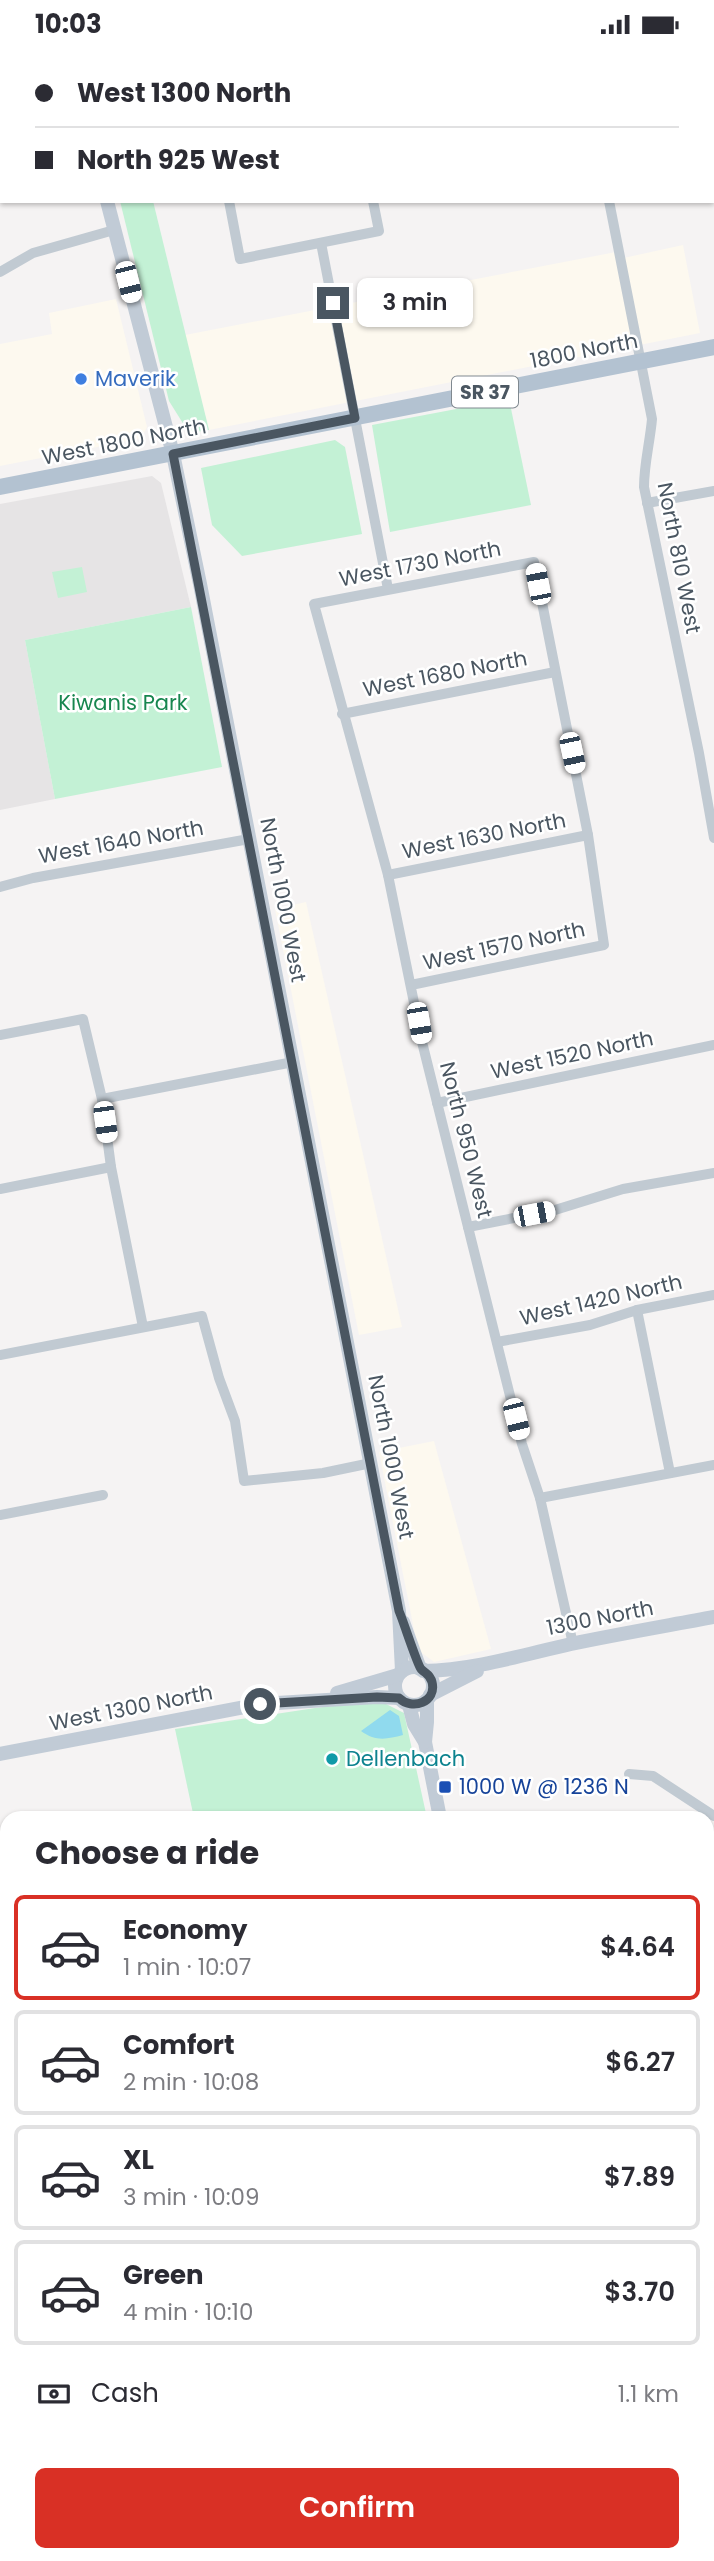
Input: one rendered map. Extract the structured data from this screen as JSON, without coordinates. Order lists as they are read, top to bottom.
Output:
{
  "streets": {
    "main road": ["1800 North", "SR 37", "West 1800 North"],
    "street": [
      "North 810 West",
      "West 1730 North",
      "West 1680 North",
      "West 1630 North",
      "West 1640 North",
      "North 1000 West",
      "West 1570 North",
      "West 1520 North",
      "North 950 West",
      "West 1420 North",
      "1300 North",
      "West 1300 North"
    ]
  },
  "crossings": [
    ["1800 North", "West 1800 North"],
    ["1800 North", "North 810 West"],
    ["West 1800 North", "North 1000 West"],
    ["West 1730 North", "West 1680 North"],
    ["West 1730 North", "North 950 West"],
    ["West 1680 North", "North 950 West"],
    ["West 1630 North", "West 1570 North"],
    ["West 1630 North", "North 950 West"],
    ["West 1640 North", "North 1000 West"],
    ["North 1000 West", "1300 North"],
    ["North 1000 West", "West 1300 North"],
    ["West 1570 North", "North 950 West"],
    ["West 1520 North", "North 950 West"],
    ["North 950 West", "West 1420 North"],
    ["North 950 West", "1300 North"],
    ["1300 North", "West 1300 North"]
  ],
  "parks": ["Kiwanis Park"],
  "places": {
    "other": ["Maverik", "Dellenbach"],
    "transit": ["1000 W @ 1236 N"]
  },
  "page": {
    "status": "10:03",
    "banner": ["West 1300 North", "North 925 West"],
    "bubble": "3 min",
    "heading": "Choose a ride",
    "list": [
      {
        "name": "Economy",
        "note": "1 min · 10:07",
        "value": "$4.64"
      },
      {
        "name": "Comfort",
        "note": "2 min · 10:08",
        "value": "$6.27"
      },
      {
        "name": "XL",
        "note": "3 min · 10:09",
        "value": "$7.89"
      },
      {
        "name": "Green",
        "note": "4 min · 10:10",
        "value": "$3.70"
      }
    ],
    "pay": ["Cash", "1.1 km"],
    "buttons": "Confirm"
  }
}
